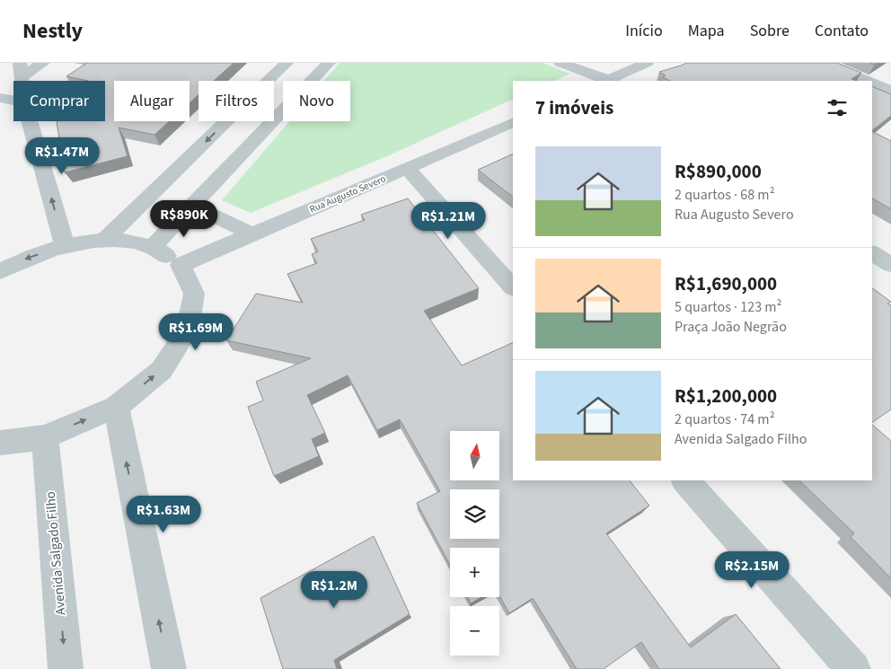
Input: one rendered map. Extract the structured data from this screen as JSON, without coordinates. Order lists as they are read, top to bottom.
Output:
{
  "streets": {
    "street": ["Rua Augusto Severo", "Avenida Salgado Filho"]
  },
  "north": "top",
  "page": {
    "header": "Nestly",
    "nav": [
      "Início",
      "Mapa",
      "Sobre",
      "Contato"
    ],
    "chip": [
      "Comprar",
      "Alugar",
      "Filtros",
      "Novo"
    ],
    "heading": "7 imóveis",
    "list": [
      {
        "name": "R$890,000",
        "note": "2 quartos · 68 m² · Rua Augusto Severo"
      },
      {
        "name": "R$1,690,000",
        "note": "5 quartos · 123 m² · Praça João Negrão"
      },
      {
        "name": "R$1,200,000",
        "note": "2 quartos · 74 m² · Avenida Salgado Filho"
      }
    ],
    "price": [
      "R$1.47M",
      "R$890K",
      "R$1.21M",
      "R$1.69M",
      "R$1.63M",
      "R$2.15M",
      "R$1.2M"
    ],
    "map_buttons": ["+", "−"]
  }
}
